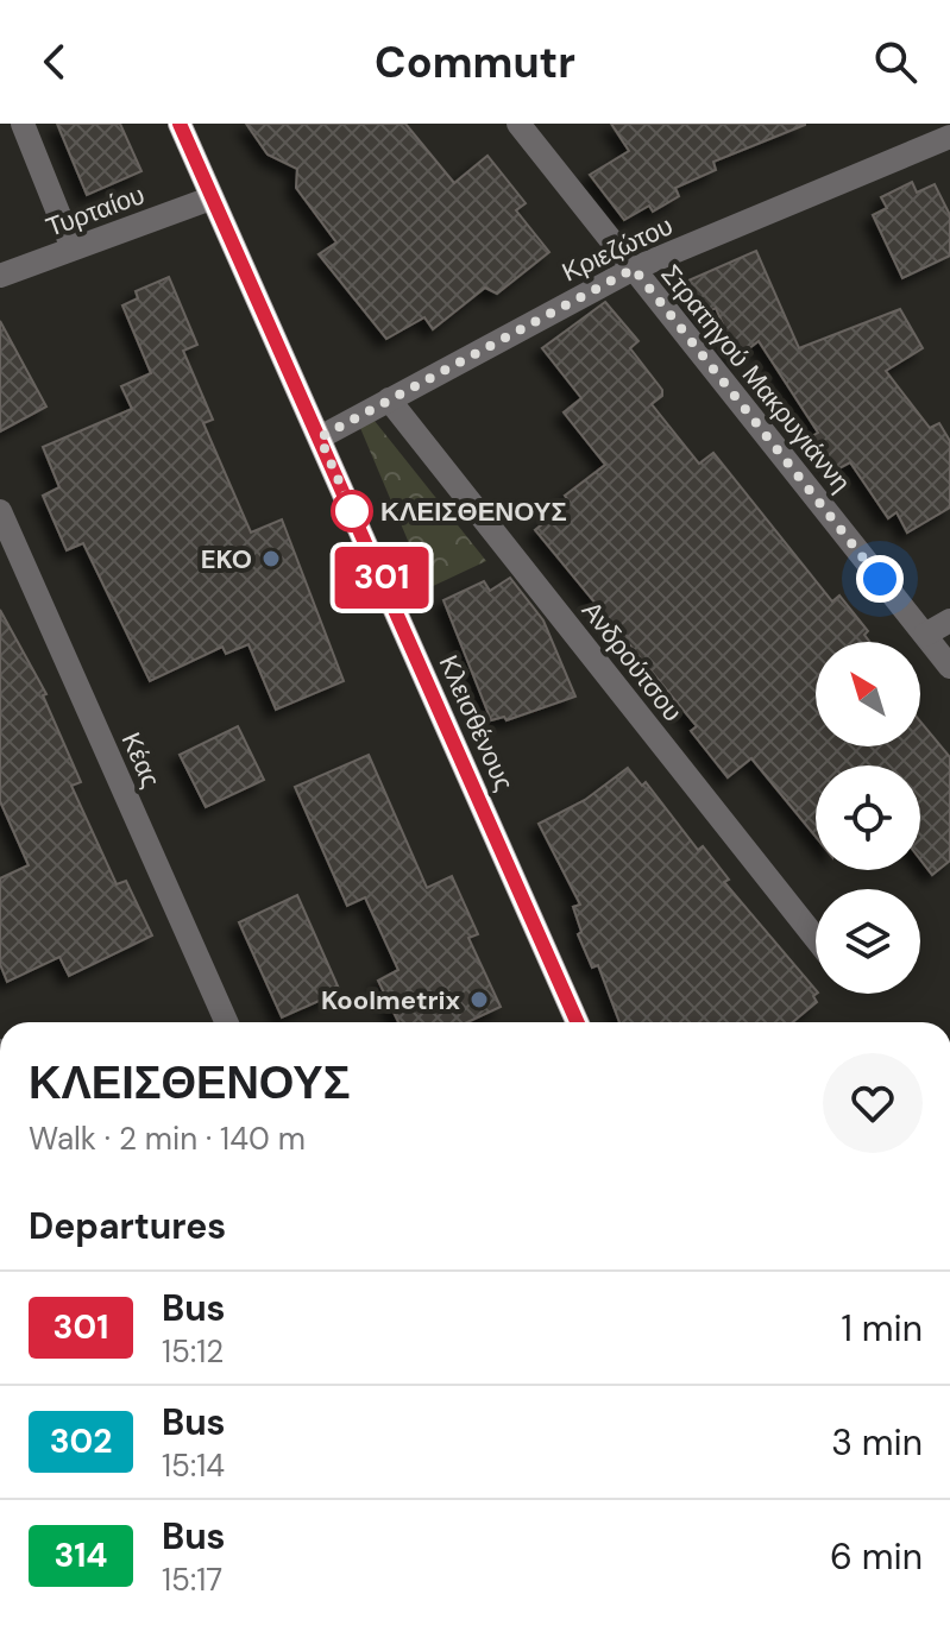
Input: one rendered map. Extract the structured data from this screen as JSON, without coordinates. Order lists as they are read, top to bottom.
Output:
{
  "streets": {
    "main road": ["Κλεισθένους"],
    "street": [
      "Τυρταίου",
      "Κριεζώτου",
      "Στρατηγού Μακρυγιάννη",
      "Ανδρούτσου",
      "Κέας"
    ]
  },
  "crossings": [
    ["Τυρταίου", "Κλεισθένους"],
    ["Κριεζώτου", "Στρατηγού Μακρυγιάννη"],
    ["Κριεζώτου", "Ανδρούτσου"],
    ["Κριεζώτου", "Κλεισθένους"]
  ],
  "places": ["ΚΛΕΙΣΘΕΝΟΥΣ", "EKO", "Koolmetrix"],
  "lines": ["bus line 301"],
  "north": "top left",
  "page": {
    "header": "Commutr",
    "on_map": "301",
    "heading": [
      ["ΚΛΕΙΣΘΕΝΟΥΣ", "Walk · 2 min · 140 m"],
      "Departures"
    ],
    "list": [
      {
        "mark": "301",
        "name": "Bus",
        "note": "15:12",
        "value": "1 min"
      },
      {
        "mark": "302",
        "name": "Bus",
        "note": "15:14",
        "value": "3 min"
      },
      {
        "mark": "314",
        "name": "Bus",
        "note": "15:17",
        "value": "6 min"
      }
    ]
  }
}
